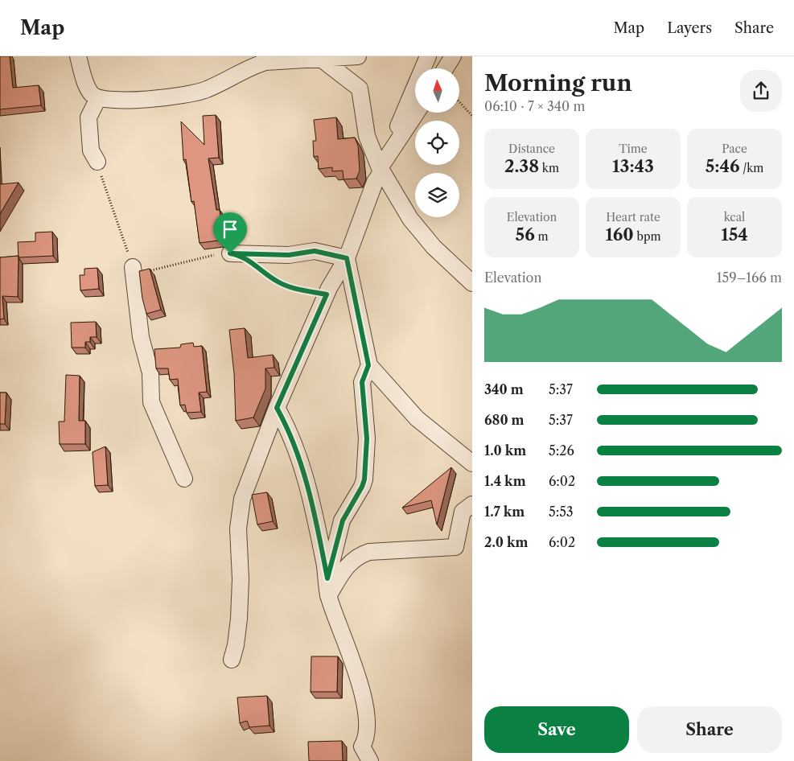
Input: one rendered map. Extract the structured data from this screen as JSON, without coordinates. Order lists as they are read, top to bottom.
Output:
{
  "north": "top",
  "page": {
    "header": "Map",
    "nav": ["Map", "Layers", "Share"],
    "heading": ["Morning run", "06:10 · 7 × 340 m"],
    "stats": [
      ["Distance", "2.38 km"],
      ["Time", "13:43"],
      ["Pace", "5:46 /km"],
      ["Elevation", "56 m"],
      ["Heart rate", "160 bpm"],
      ["kcal", "154"]
    ],
    "chart": ["Elevation", "159–166 m"],
    "list": [
      {
        "name": "340 m",
        "note": "5:37"
      },
      {
        "name": "680 m",
        "note": "5:37"
      },
      {
        "name": "1.0 km",
        "note": "5:26"
      },
      {
        "name": "1.4 km",
        "note": "6:02"
      },
      {
        "name": "1.7 km",
        "note": "5:53"
      },
      {
        "name": "2.0 km",
        "note": "6:02"
      }
    ],
    "buttons": ["Save", "Share"]
  }
}
